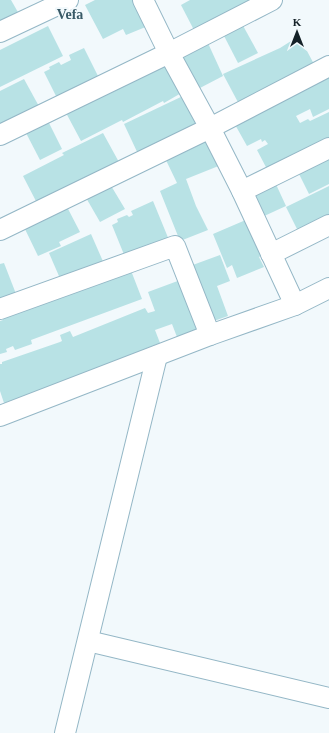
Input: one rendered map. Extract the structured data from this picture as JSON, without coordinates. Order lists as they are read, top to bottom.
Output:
{
  "districts": ["Vefa"],
  "north": "top"
}
